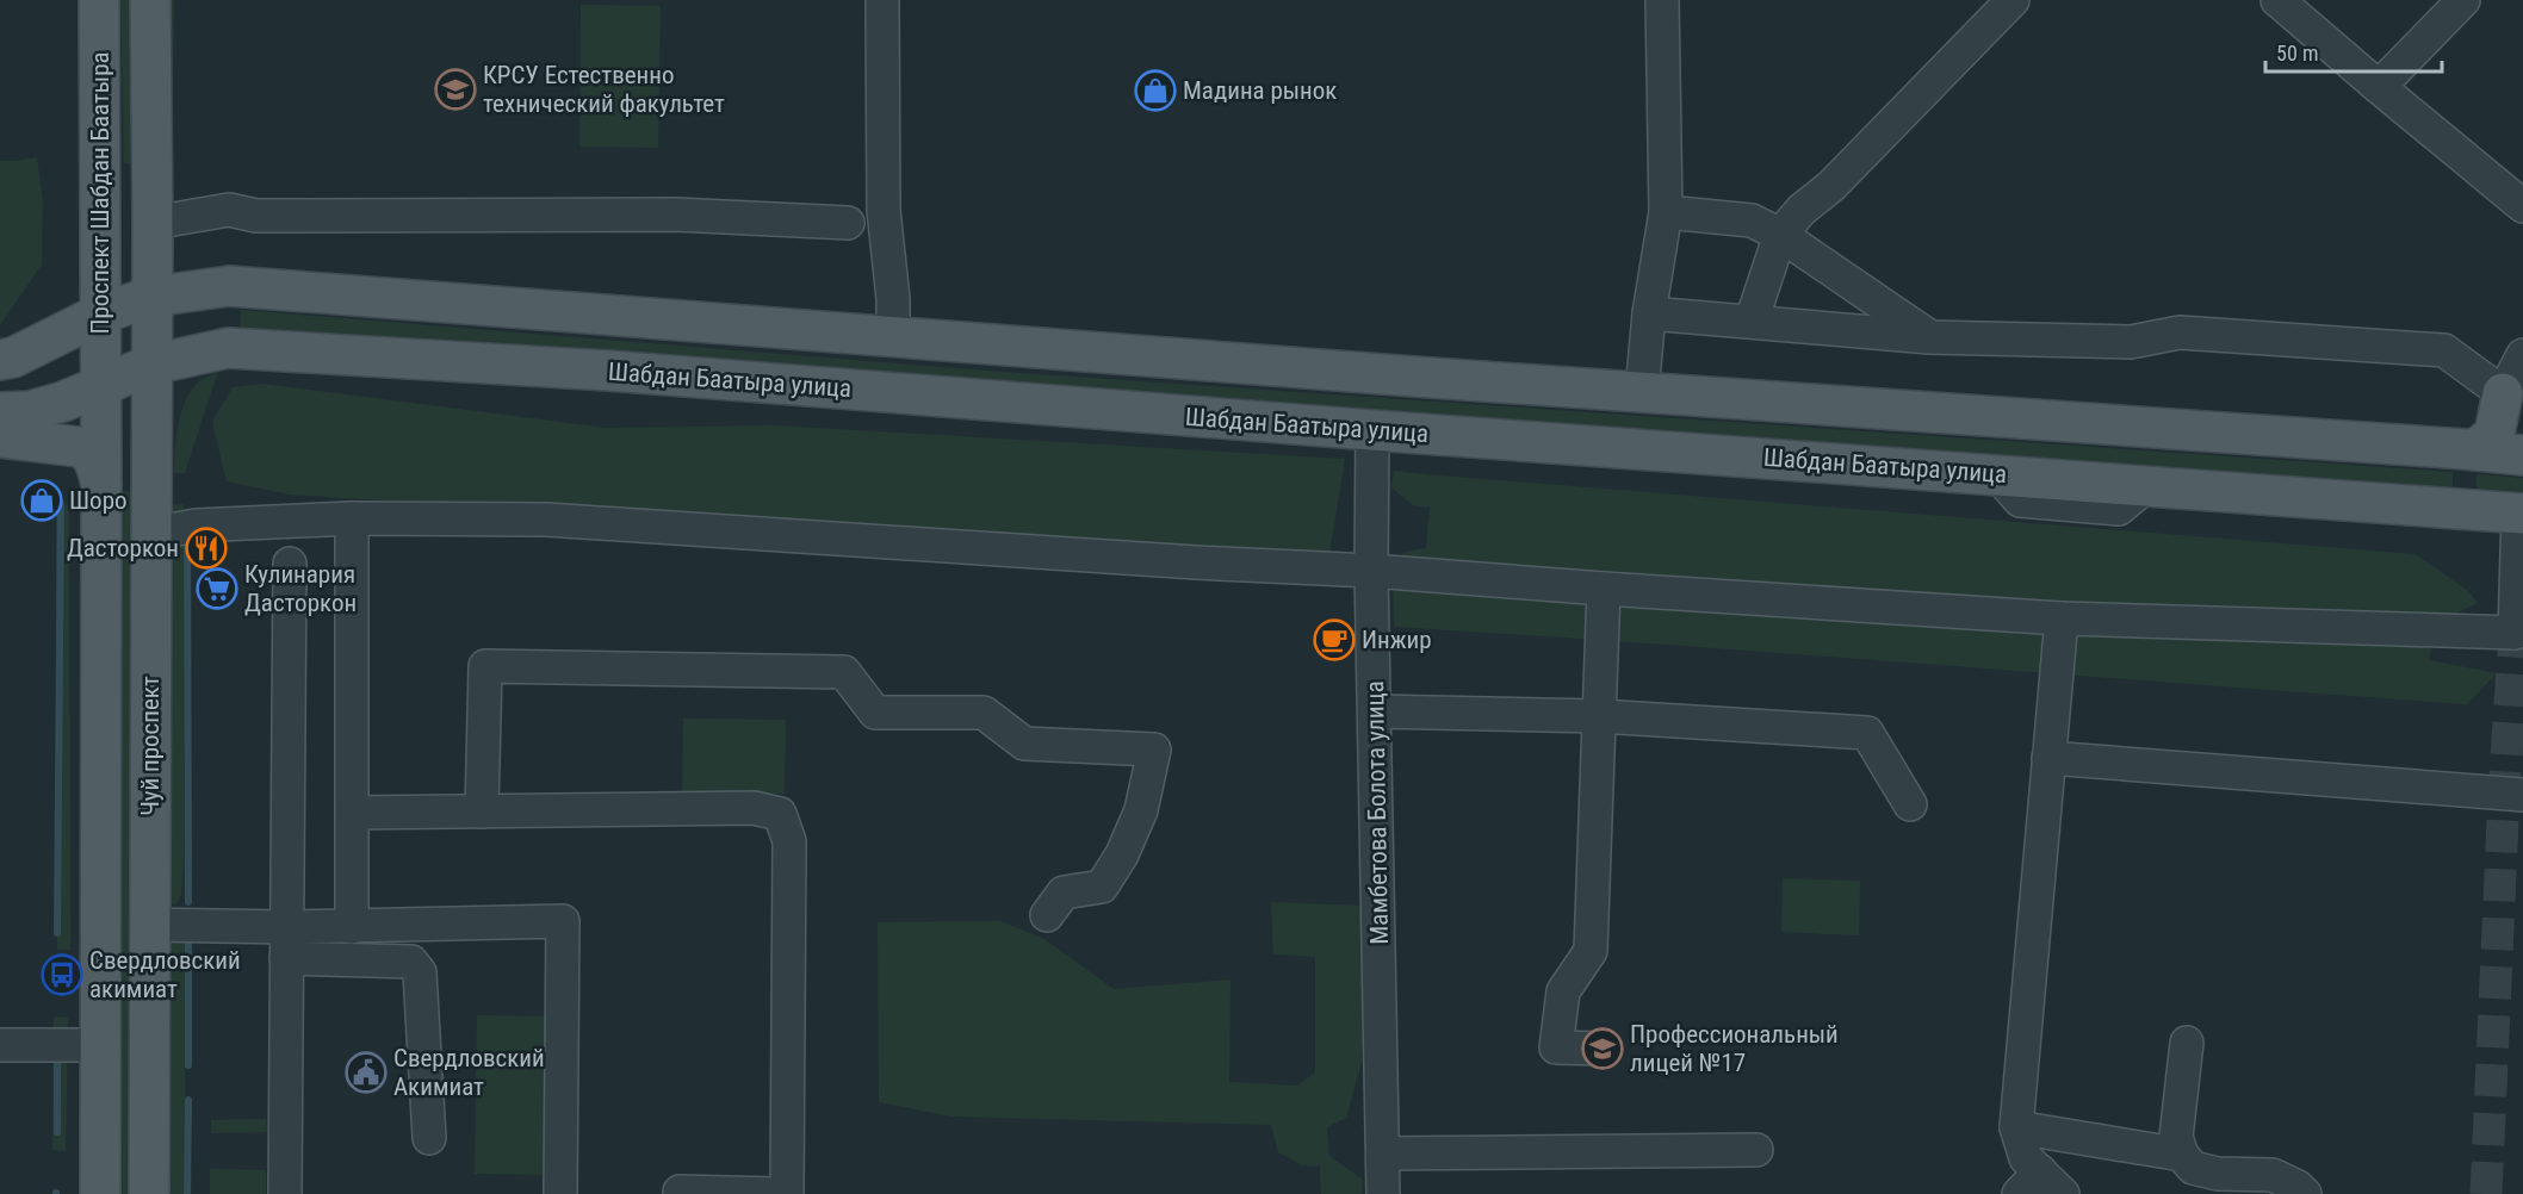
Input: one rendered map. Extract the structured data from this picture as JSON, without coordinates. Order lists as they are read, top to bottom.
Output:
{
  "streets": {
    "main road": ["Проспект Шабдан Баатыра", "Шабдан Баатыра улица", "Чуй проспект"],
    "street": ["Мамбетова Болота улица"]
  },
  "crossings": [
    ["Проспект Шабдан Баатыра", "Шабдан Баатыра улица"],
    ["Проспект Шабдан Баатыра", "Чуй проспект"],
    ["Шабдан Баатыра улица", "Чуй проспект"],
    ["Шабдан Баатыра улица", "Мамбетова Болота улица"]
  ],
  "places": {
    "school or university": ["КРСУ Естественно технический факультет", "Профессиональный лицей №17"],
    "shop": ["Мадина рынок", "Шоро"],
    "restaurant": ["Дасторкон"],
    "supermarket": ["Кулинария Дасторкон"],
    "cafe": ["Инжир"],
    "bus stop": ["Свердловский акимиат"],
    "public building": ["Свердловский Акимиат"]
  },
  "scale_bar": "50 m"
}
